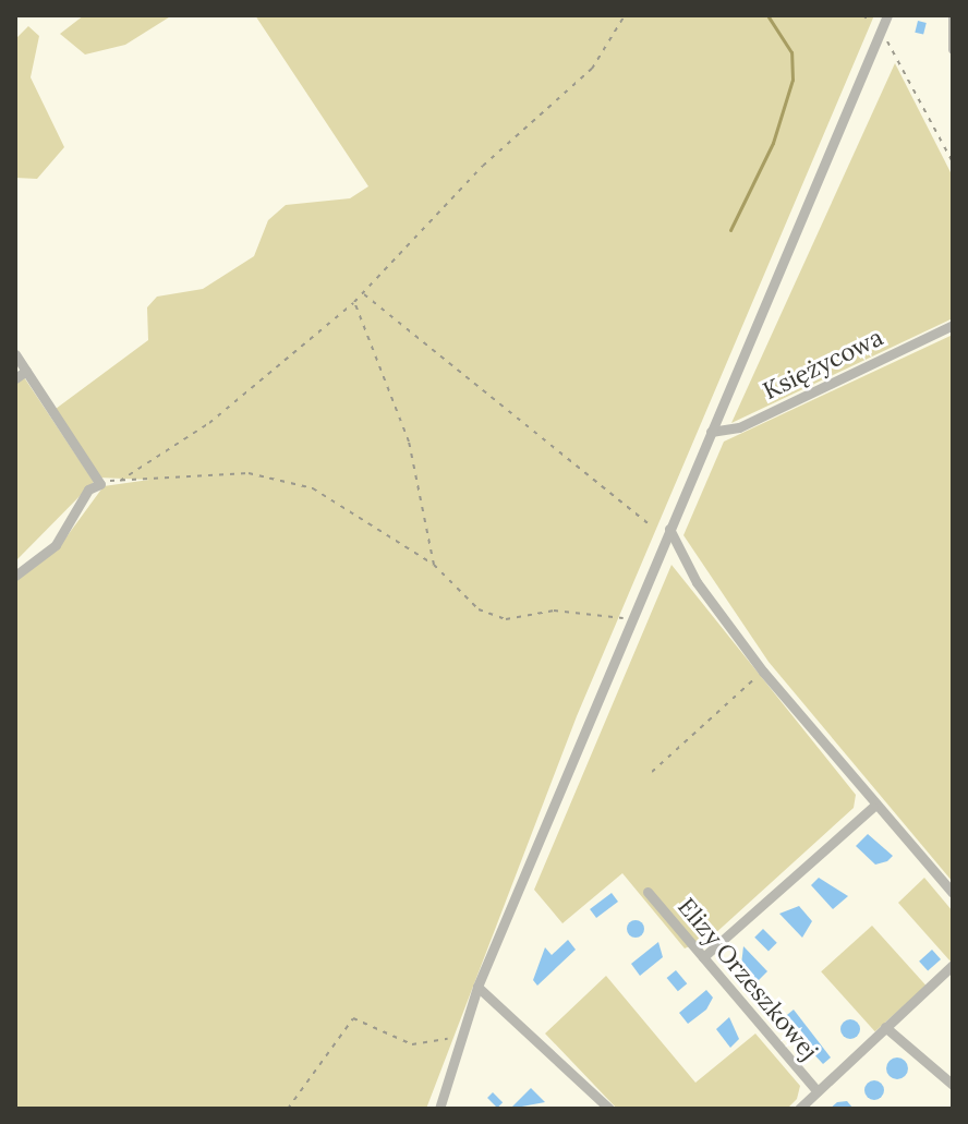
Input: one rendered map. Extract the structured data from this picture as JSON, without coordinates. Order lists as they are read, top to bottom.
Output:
{
  "streets": {
    "street": ["Księżycowa", "Elizy Orzeszkowej"]
  }
}
